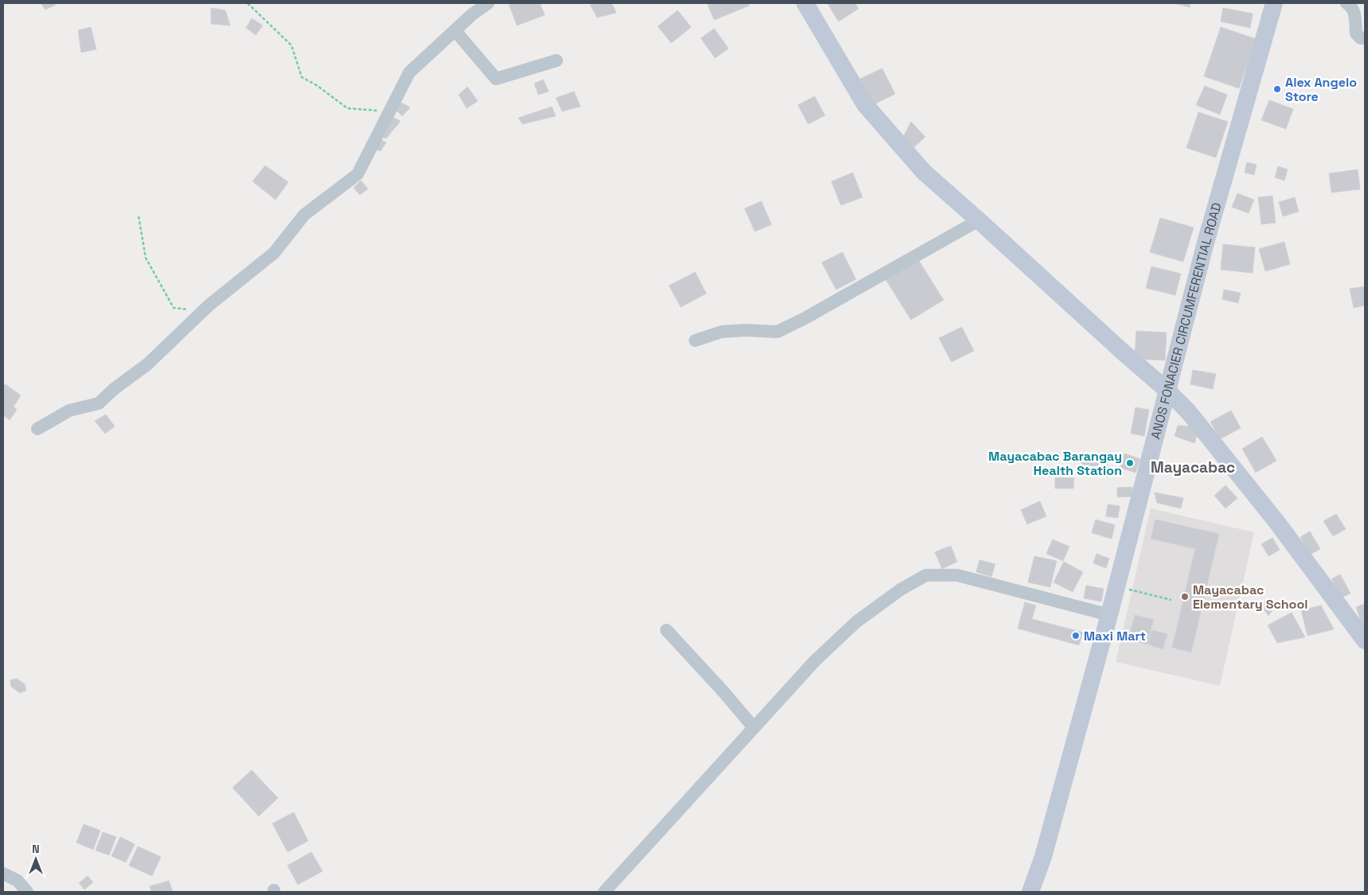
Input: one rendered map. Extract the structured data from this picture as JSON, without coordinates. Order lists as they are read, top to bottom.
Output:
{
  "streets": {
    "main road": ["ANOS FONACIER CIRCUMFERENTIAL ROAD"]
  },
  "districts": ["Mayacabac"],
  "places": [
    "Alex Angelo Store",
    "Mayacabac Barangay Health Station",
    "Mayacabac Elementary School",
    "Maxi Mart"
  ],
  "north": "top"
}
